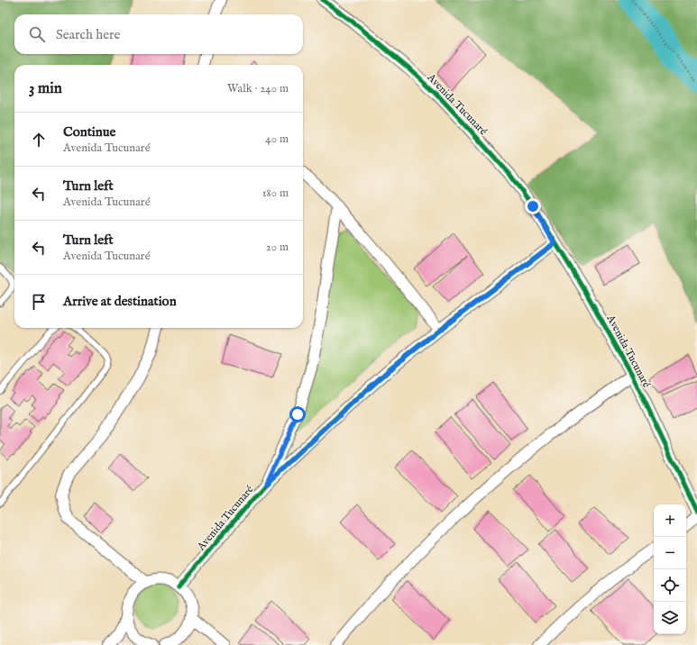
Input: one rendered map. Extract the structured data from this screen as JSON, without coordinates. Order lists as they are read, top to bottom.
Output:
{
  "streets": {
    "street": ["Avenida Tucunaré"]
  },
  "page": {
    "search": "Search here",
    "heading": ["3 min", "Walk · 240 m"],
    "list": [
      ["Continue", "Avenida Tucunaré", "40 m"],
      ["Turn left", "Avenida Tucunaré", "180 m"],
      ["Turn left", "Avenida Tucunaré", "20 m"],
      "Arrive at destination"
    ],
    "map_buttons": ["+", "−"]
  }
}
